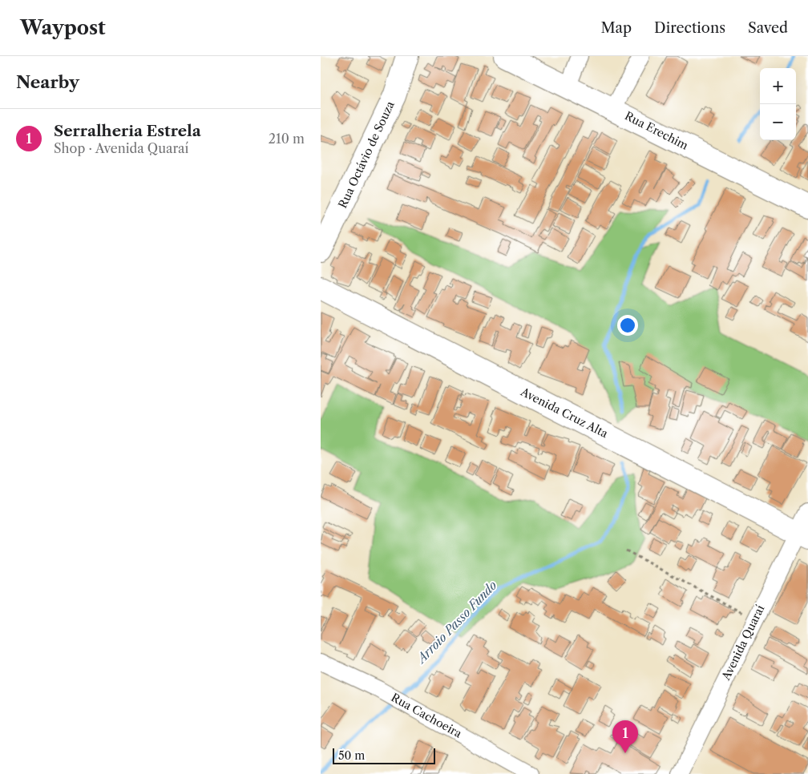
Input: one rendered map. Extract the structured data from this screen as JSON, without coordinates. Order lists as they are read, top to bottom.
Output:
{
  "streets": {
    "street": [
      "Rua Erechim",
      "Rua Octávio de Souza",
      "Avenida Cruz Alta",
      "Avenida Quaraí",
      "Rua Cachoeira"
    ]
  },
  "crossings": [
    ["Avenida Cruz Alta", "Avenida Quaraí"]
  ],
  "water": ["Arroio Passo Fundo"],
  "scale_bar": "50 m",
  "page": {
    "header": "Waypost",
    "nav": ["Map", "Directions", "Saved"],
    "heading": "Nearby",
    "map_buttons": ["+", "−"],
    "list": [
      {
        "mark": "1",
        "name": "Serralheria Estrela",
        "note": "Shop · Avenida Quaraí",
        "value": "210 m"
      }
    ],
    "pins": "1",
    "scale": "50 m"
  }
}
